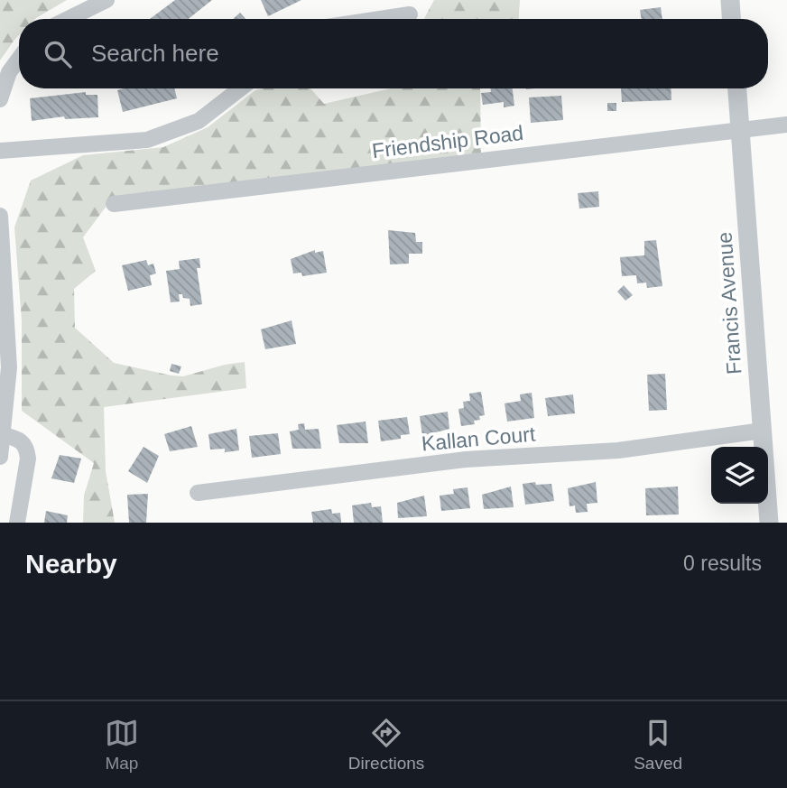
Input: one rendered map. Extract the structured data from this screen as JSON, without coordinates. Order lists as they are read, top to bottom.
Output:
{
  "streets": {
    "street": ["Friendship Road", "Francis Avenue", "Kallan Court"]
  },
  "crossings": [
    ["Friendship Road", "Francis Avenue"],
    ["Francis Avenue", "Kallan Court"]
  ],
  "page": {
    "search": "Search here",
    "heading": ["Nearby", "0 results"],
    "nav": ["Map", "Directions", "Saved"]
  }
}
